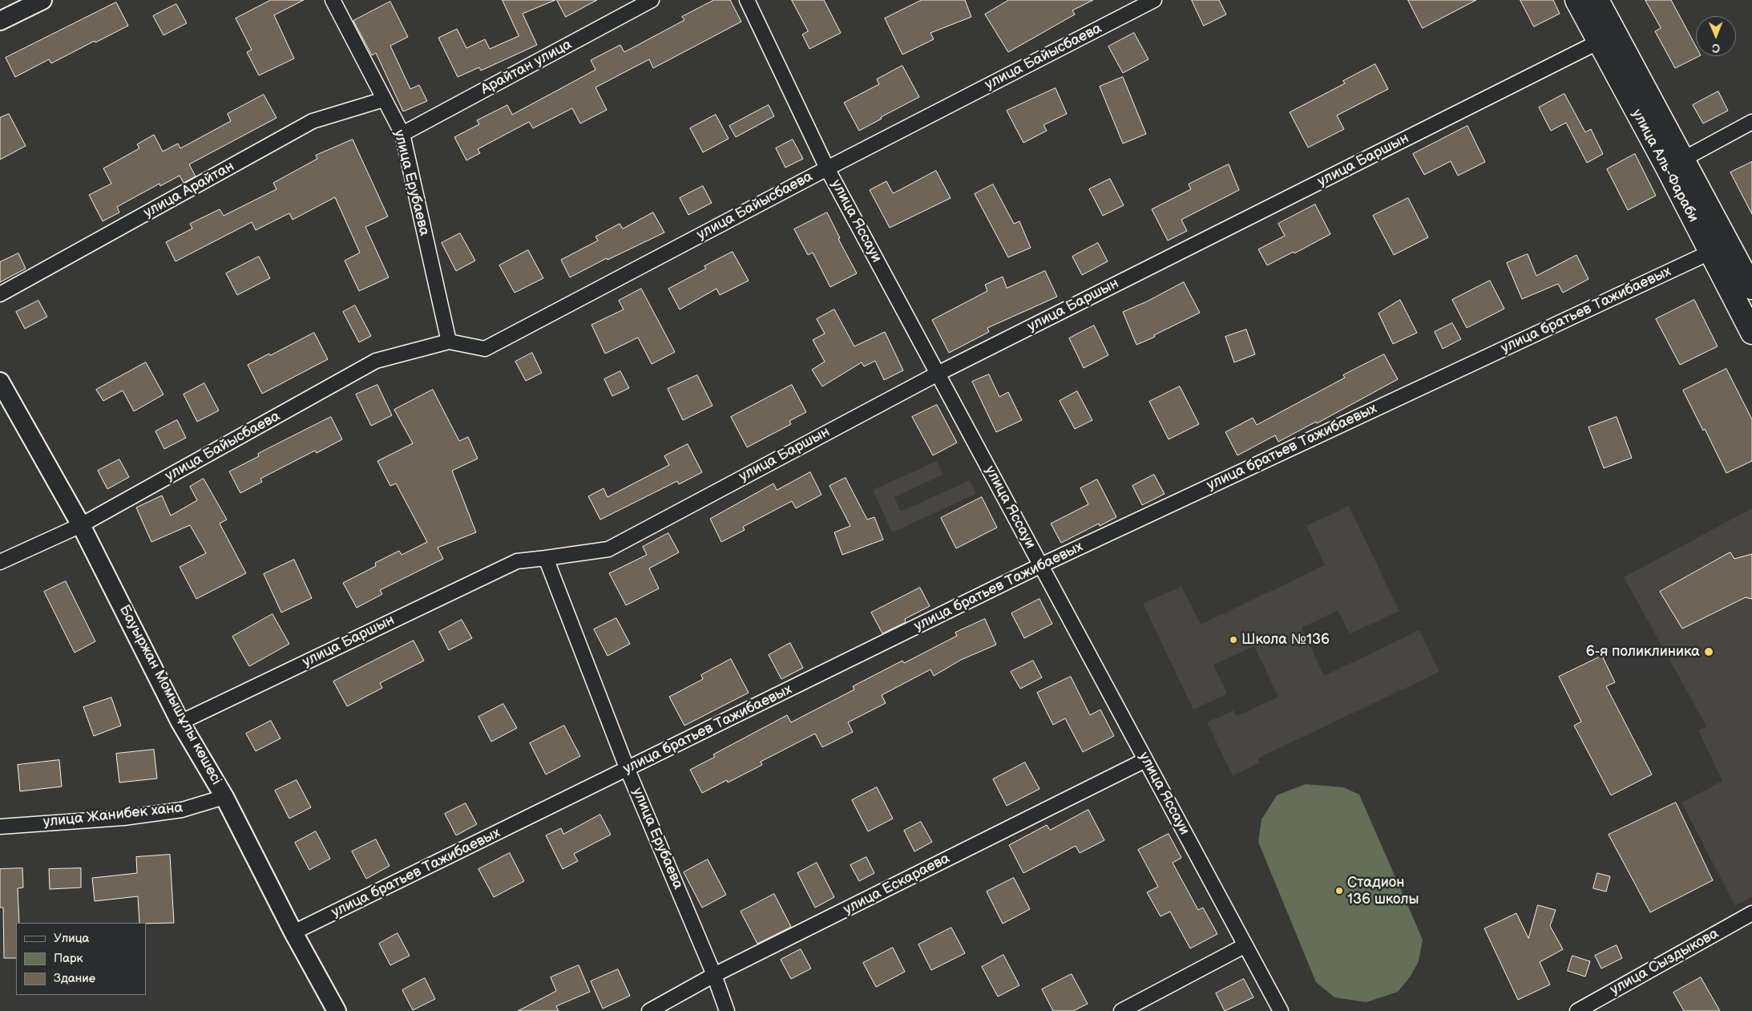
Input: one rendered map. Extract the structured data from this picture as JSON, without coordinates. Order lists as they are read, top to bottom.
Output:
{
  "streets": {
    "main road": ["улица Аль-Фараби"],
    "street": [
      "улица Байысбаева",
      "Арайтан улица",
      "улица Баршын",
      "улица Ерубаева",
      "улица Арайтан",
      "улица Яссауи",
      "улица братьев Тажибаевых",
      "Бауыржан Момышұлы көшесі",
      "улица Жанибек хана",
      "улица Ескараева",
      "улица Сыздыкова"
    ]
  },
  "crossings": [
    ["улица Байысбаева", "улица Ерубаева"],
    ["улица Байысбаева", "улица Яссауи"],
    ["улица Байысбаева", "Бауыржан Момышұлы көшесі"],
    ["Арайтан улица", "улица Ерубаева"],
    ["улица Баршын", "улица Аль-Фараби"],
    ["улица Баршын", "улица Ерубаева"],
    ["улица Баршын", "улица Яссауи"],
    ["улица Баршын", "Бауыржан Момышұлы көшесі"],
    ["улица Аль-Фараби", "улица братьев Тажибаевых"],
    ["улица Ерубаева", "улица Арайтан"],
    ["улица Ерубаева", "улица братьев Тажибаевых"],
    ["улица Ерубаева", "улица Ескараева"],
    ["улица Яссауи", "улица братьев Тажибаевых"],
    ["улица Яссауи", "улица Ескараева"],
    ["улица братьев Тажибаевых", "Бауыржан Момышұлы көшесі"],
    ["Бауыржан Момышұлы көшесі", "улица Жанибек хана"]
  ],
  "places": ["Школа №136", "6-я поликлиника", "Стадион 136 школы"],
  "legend": ["Улица", "Парк", "Здание"],
  "north": "bottom"
}
